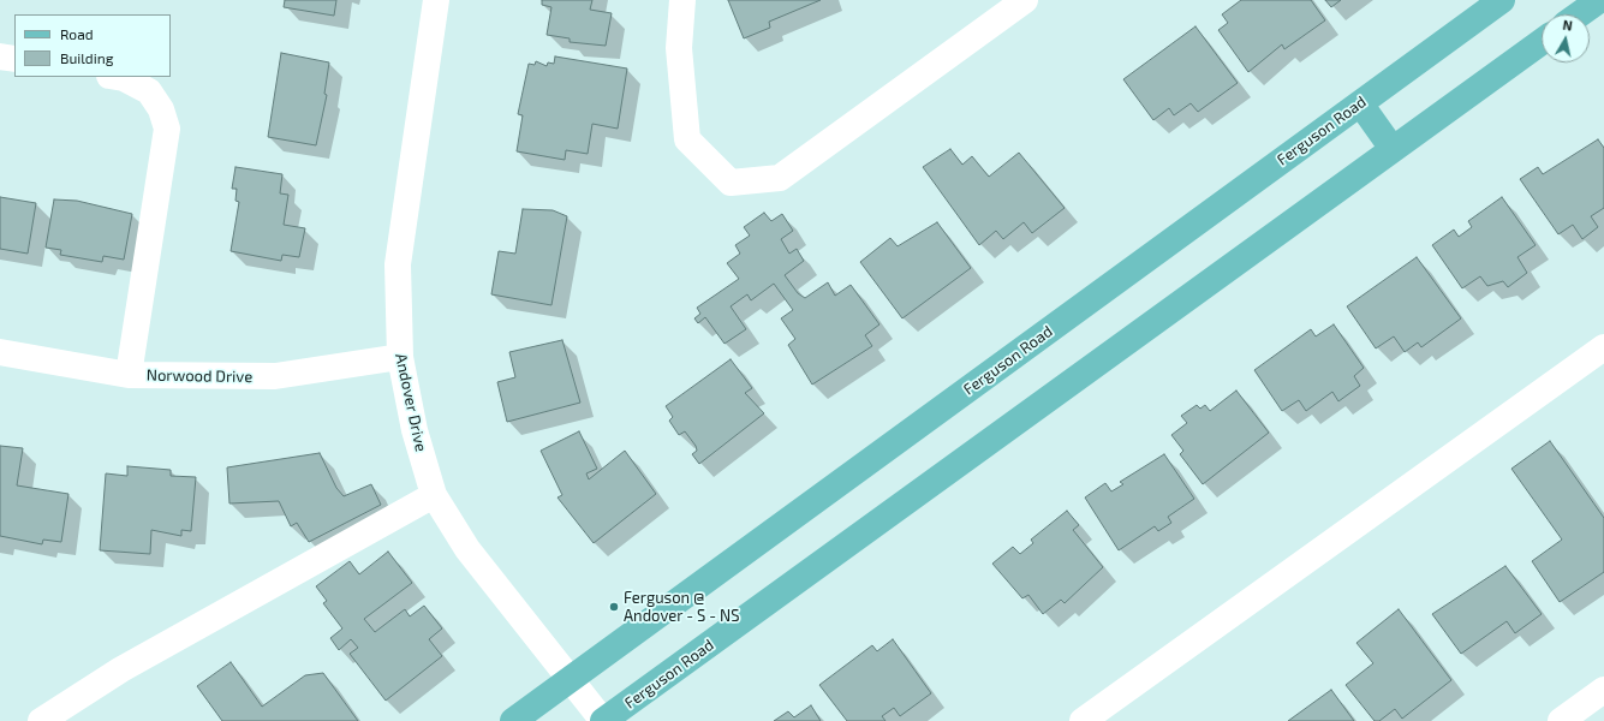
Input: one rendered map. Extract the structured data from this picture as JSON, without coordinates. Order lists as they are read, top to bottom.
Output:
{
  "streets": {
    "main road": ["Ferguson Road"],
    "street": ["Norwood Drive", "Andover Drive"]
  },
  "crossings": [
    ["Ferguson Road", "Andover Drive"],
    ["Norwood Drive", "Andover Drive"]
  ],
  "places": ["Ferguson @ Andover - S - NS"],
  "legend": ["Road", "Building"],
  "north": "top"
}
